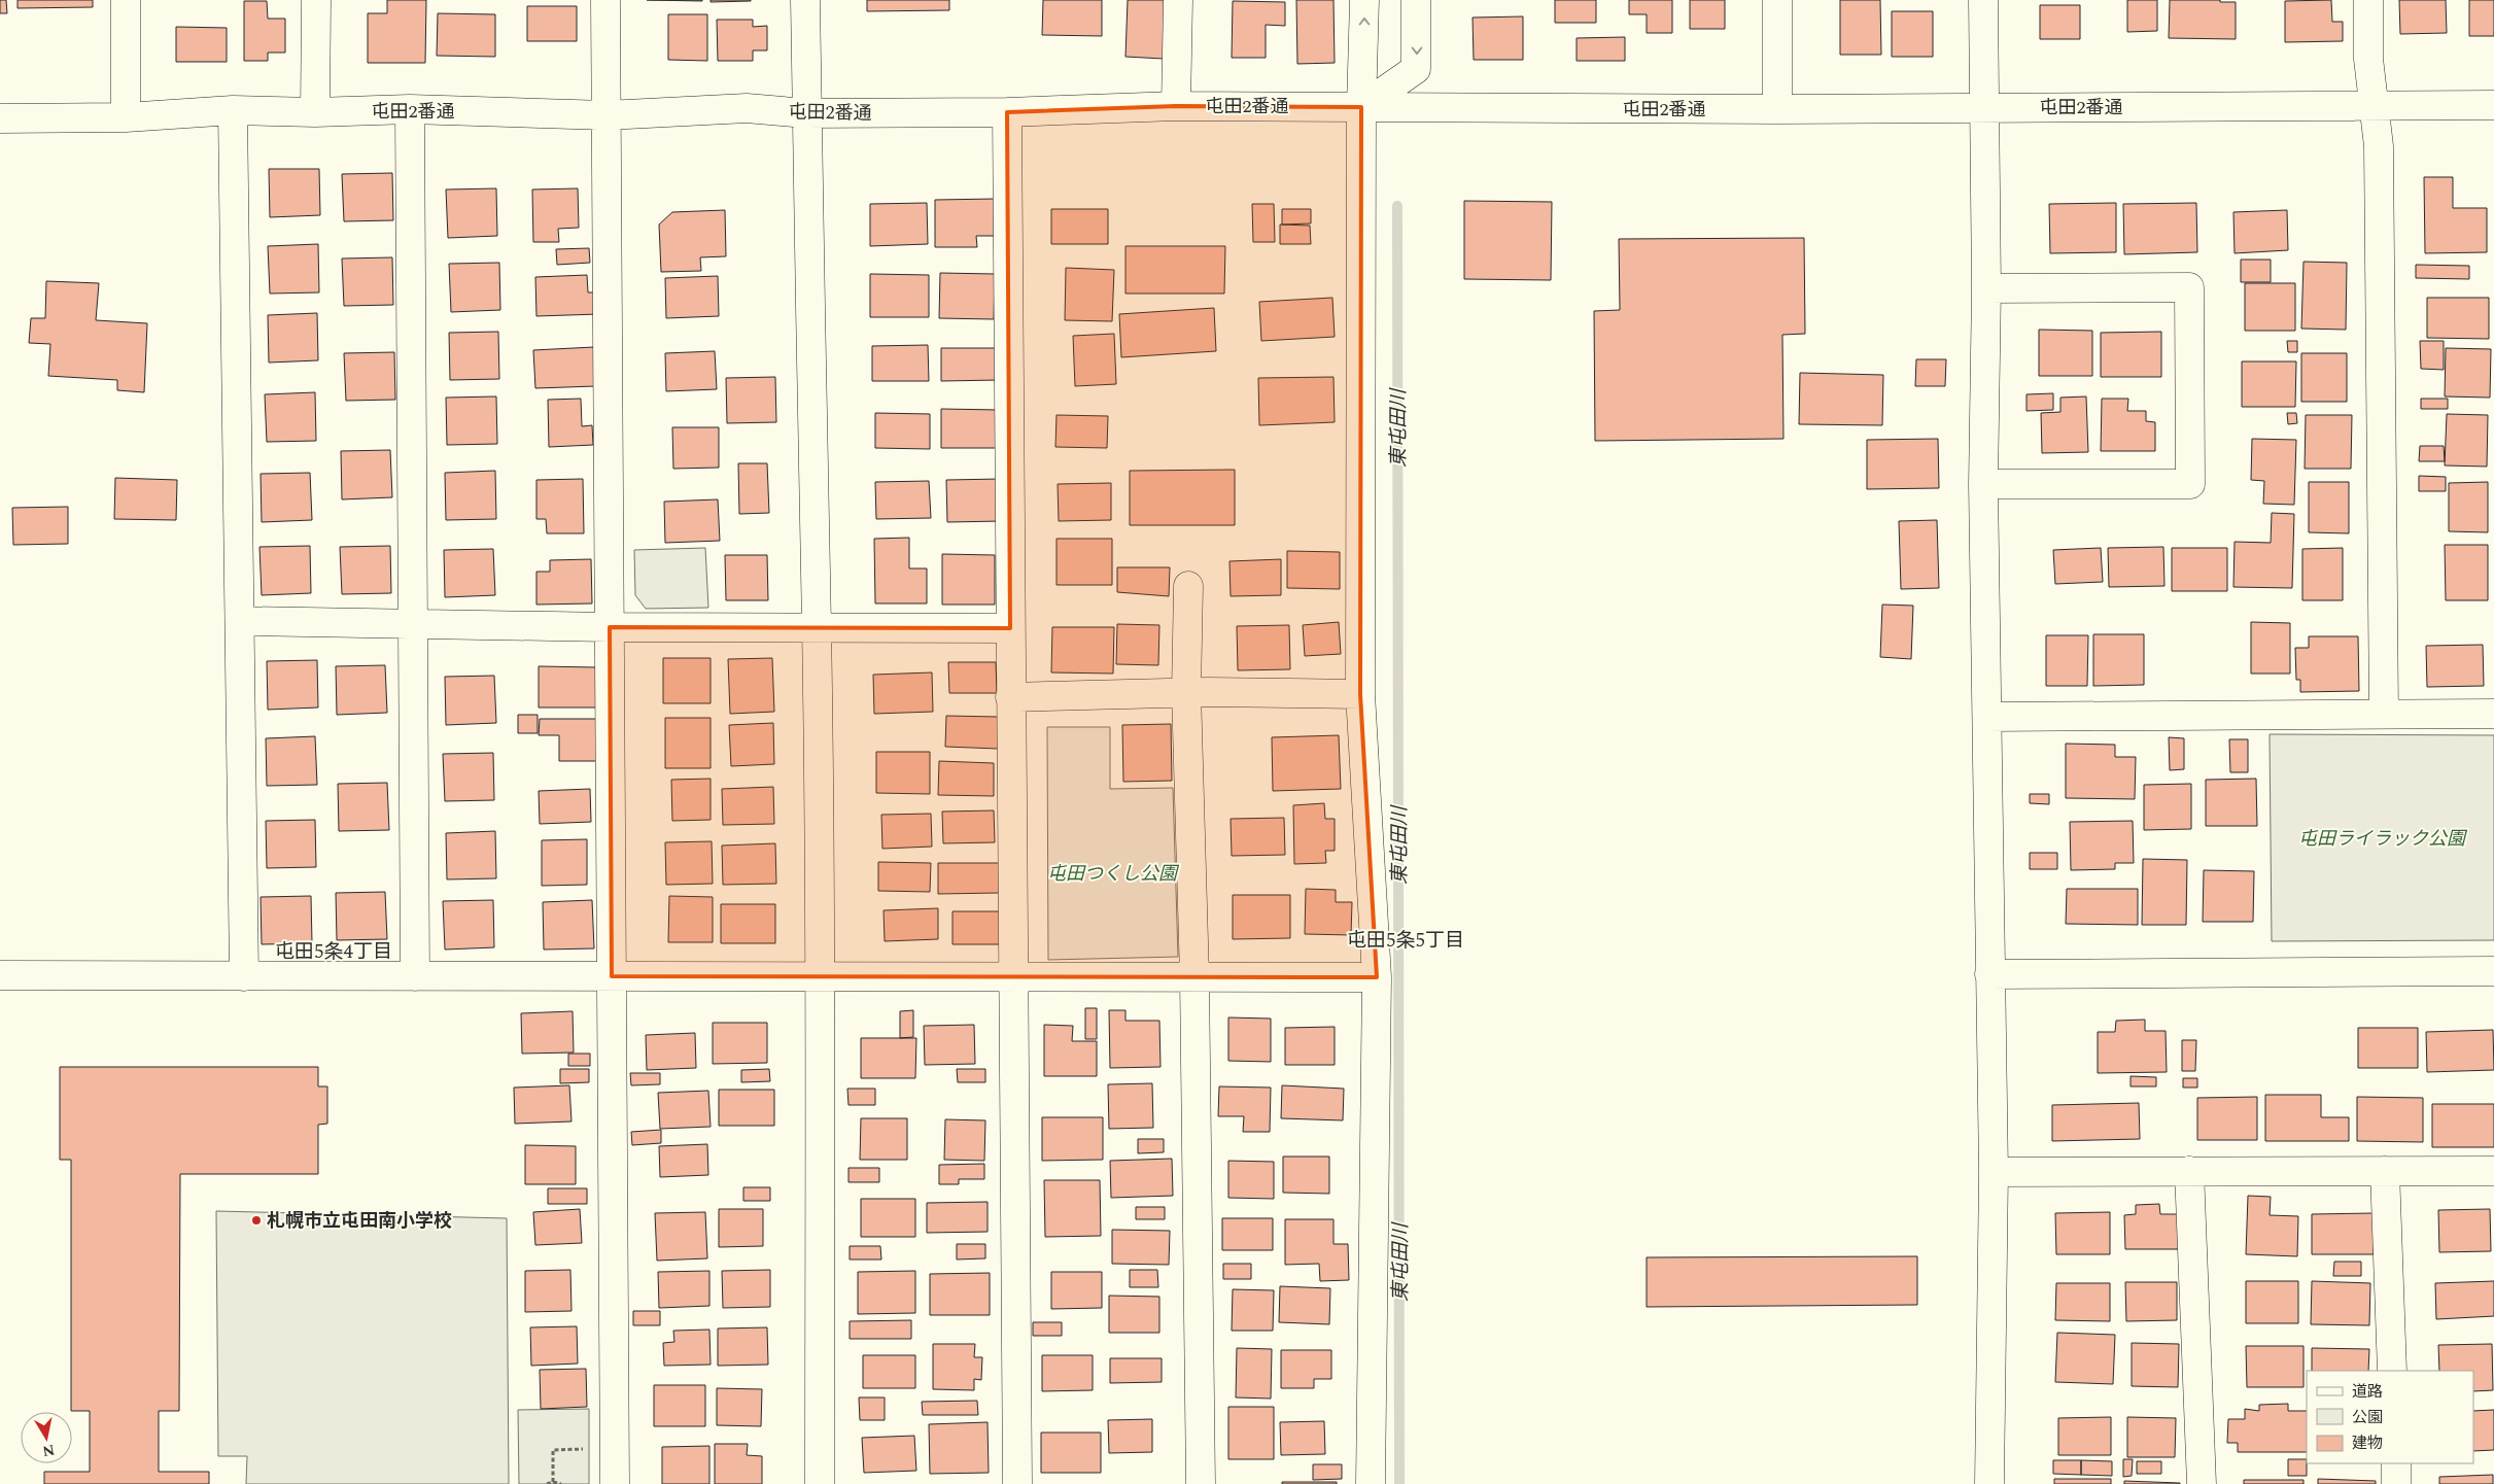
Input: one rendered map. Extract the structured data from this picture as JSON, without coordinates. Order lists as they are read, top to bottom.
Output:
{
  "streets": {
    "street": ["屯田2番通"]
  },
  "districts": ["屯田5条5丁目", "屯田5条4丁目"],
  "water": ["東屯田川"],
  "parks": ["屯田ライラック公園", "屯田つくし公園"],
  "places": ["札幌市立屯田南小学校"],
  "legend": ["道路", "公園", "建物"],
  "north": "bottom"
}
